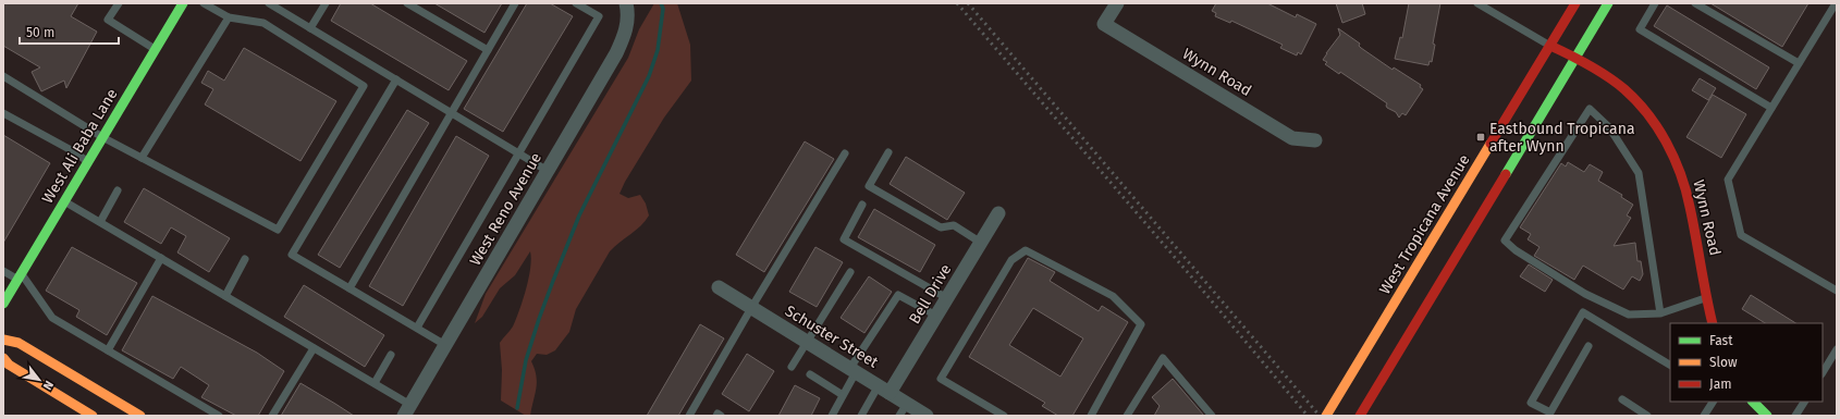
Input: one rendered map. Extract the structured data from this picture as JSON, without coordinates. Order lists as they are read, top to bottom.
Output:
{
  "streets": {
    "main road": ["Wynn Road", "West Ali Baba Lane", "West Tropicana Avenue"],
    "street": ["West Reno Avenue", "Bell Drive", "Schuster Street"]
  },
  "crossings": [
    ["Wynn Road", "West Tropicana Avenue"],
    ["Bell Drive", "Schuster Street"]
  ],
  "places": {
    "transit": ["Eastbound Tropicana after Wynn"]
  },
  "legend": ["Fast", "Slow", "Jam"],
  "scale_bar": "50 m",
  "north": "bottom right"
}
